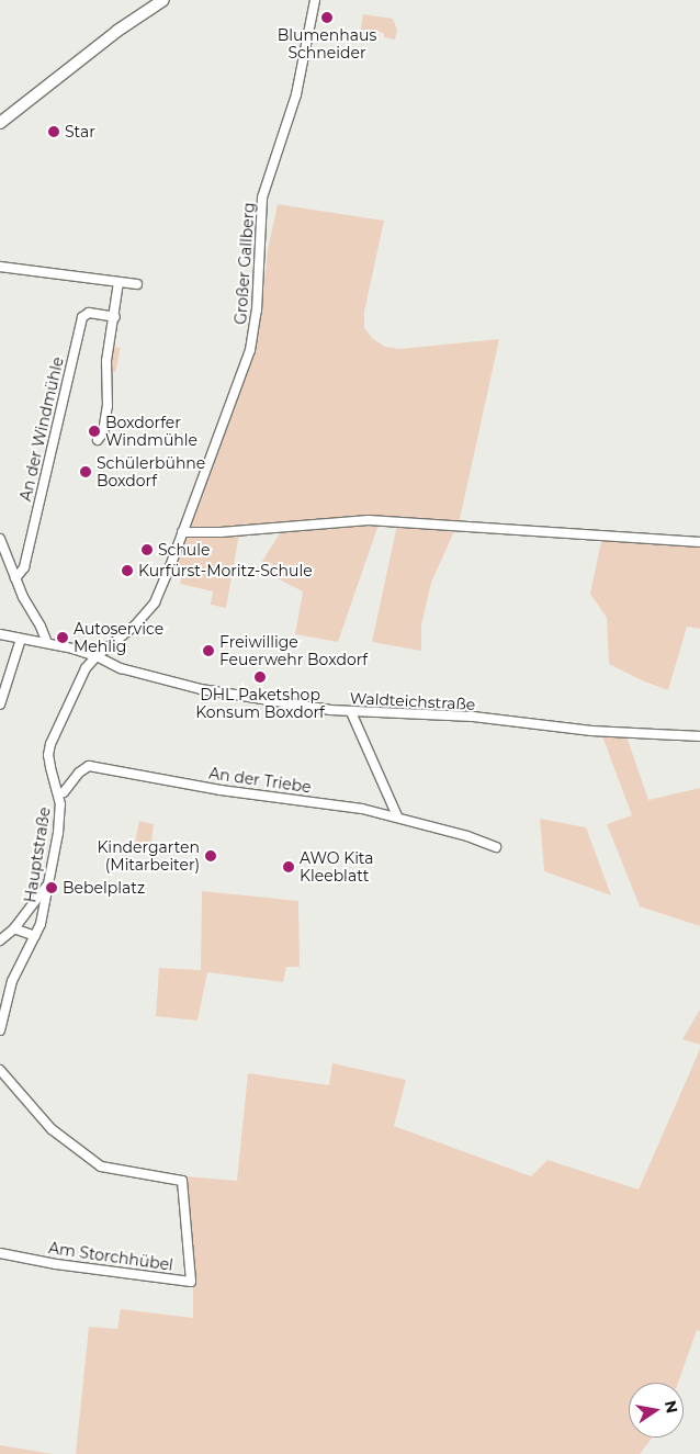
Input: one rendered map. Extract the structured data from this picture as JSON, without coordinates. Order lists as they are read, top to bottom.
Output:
{
  "streets": {
    "street": [
      "Großer Gallberg",
      "An der Windmühle",
      "Waldteichstraße",
      "An der Triebe",
      "Hauptstraße",
      "Am Storchhübel"
    ]
  },
  "crossings": [
    ["Großer Gallberg", "Waldteichstraße"],
    ["Großer Gallberg", "Hauptstraße"],
    ["Waldteichstraße", "Hauptstraße"],
    ["An der Triebe", "Hauptstraße"]
  ],
  "places": [
    "Blumenhaus Schneider",
    "Star",
    "Boxdorfer Windmühle",
    "Schülerbühne Boxdorf",
    "Schule",
    "Kurfürst-Moritz-Schule",
    "Autoservice Mehlig",
    "Freiwillige Feuerwehr Boxdorf",
    "DHL Paketshop Konsum Boxdorf",
    "Kindergarten (Mitarbeiter)",
    "AWO Kita Kleeblatt",
    "Bebelplatz"
  ],
  "north": "right"
}
